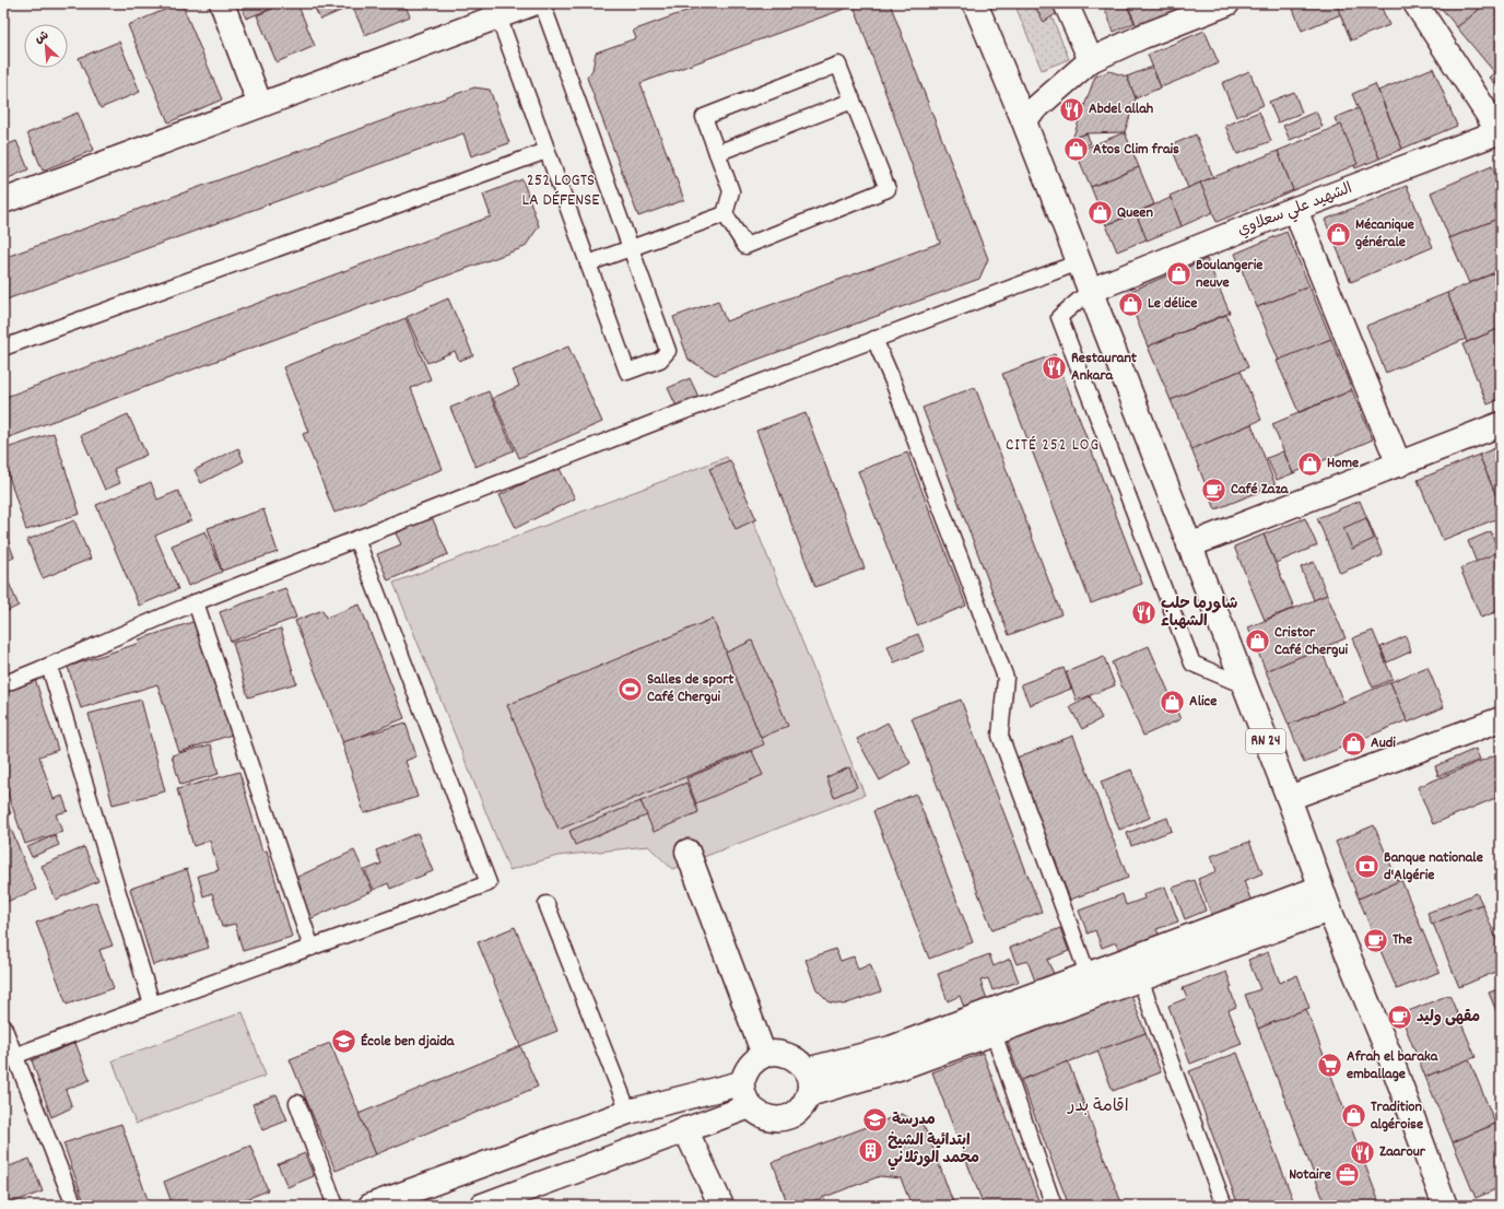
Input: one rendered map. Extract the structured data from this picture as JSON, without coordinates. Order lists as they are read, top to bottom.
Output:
{
  "streets": {
    "main road": ["الشهيد علي سعلاوي", "RN 24"]
  },
  "crossings": [
    ["الشهيد علي سعلاوي", "RN 24"]
  ],
  "districts": ["252 LOGTS LA DÉFENSE", "CITÉ 252 LOG", "اقامة بدر"],
  "places": {
    "restaurant": [
      "Abdel allah",
      "Restaurant Ankara",
      "شاورما حلب الشهباء",
      "Zaarour"
    ],
    "shop": [
      "Atos Clim frais",
      "Queen",
      "Mécanique générale",
      "Boulangerie neuve",
      "Le délice",
      "Home",
      "Cristor Café Chergui",
      "Alice",
      "Audi",
      "Tradition algéroise"
    ],
    "cafe": ["Café Zaza", "The", "مقهى وليد"],
    "sports": ["Salles de sport Café Chergui"],
    "bank": ["Banque nationale d'Algérie"],
    "school or university": ["École ben djaida", "مدرسة"],
    "supermarket": ["Afrah el baraka emballage"],
    "building": ["ابتدائية الشيخ محمد الورثلاني"],
    "office": ["Notaire"]
  },
  "north": "top left"
}
